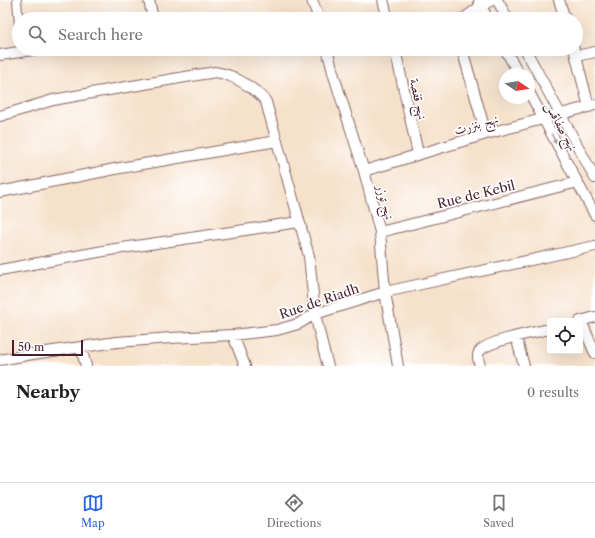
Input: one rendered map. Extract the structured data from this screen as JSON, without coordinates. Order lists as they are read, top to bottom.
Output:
{
  "streets": {
    "street": [
      "نهج قفصة",
      "نهج بنزرت",
      "نهج صفاقس",
      "Rue de Kebil",
      "نهج توزر",
      "Rue de Riadh"
    ]
  },
  "crossings": [
    ["نهج قفصة", "نهج بنزرت"],
    ["نهج بنزرت", "نهج صفاقس"],
    ["نهج بنزرت", "نهج توزر"],
    ["نهج صفاقس", "Rue de Kebil"],
    ["Rue de Kebil", "نهج توزر"],
    ["نهج توزر", "Rue de Riadh"]
  ],
  "scale_bar": "50 m",
  "north": "right",
  "page": {
    "search": "Search here",
    "scale": "50 m",
    "heading": ["Nearby", "0 results"],
    "nav": ["Map", "Directions", "Saved"]
  }
}
